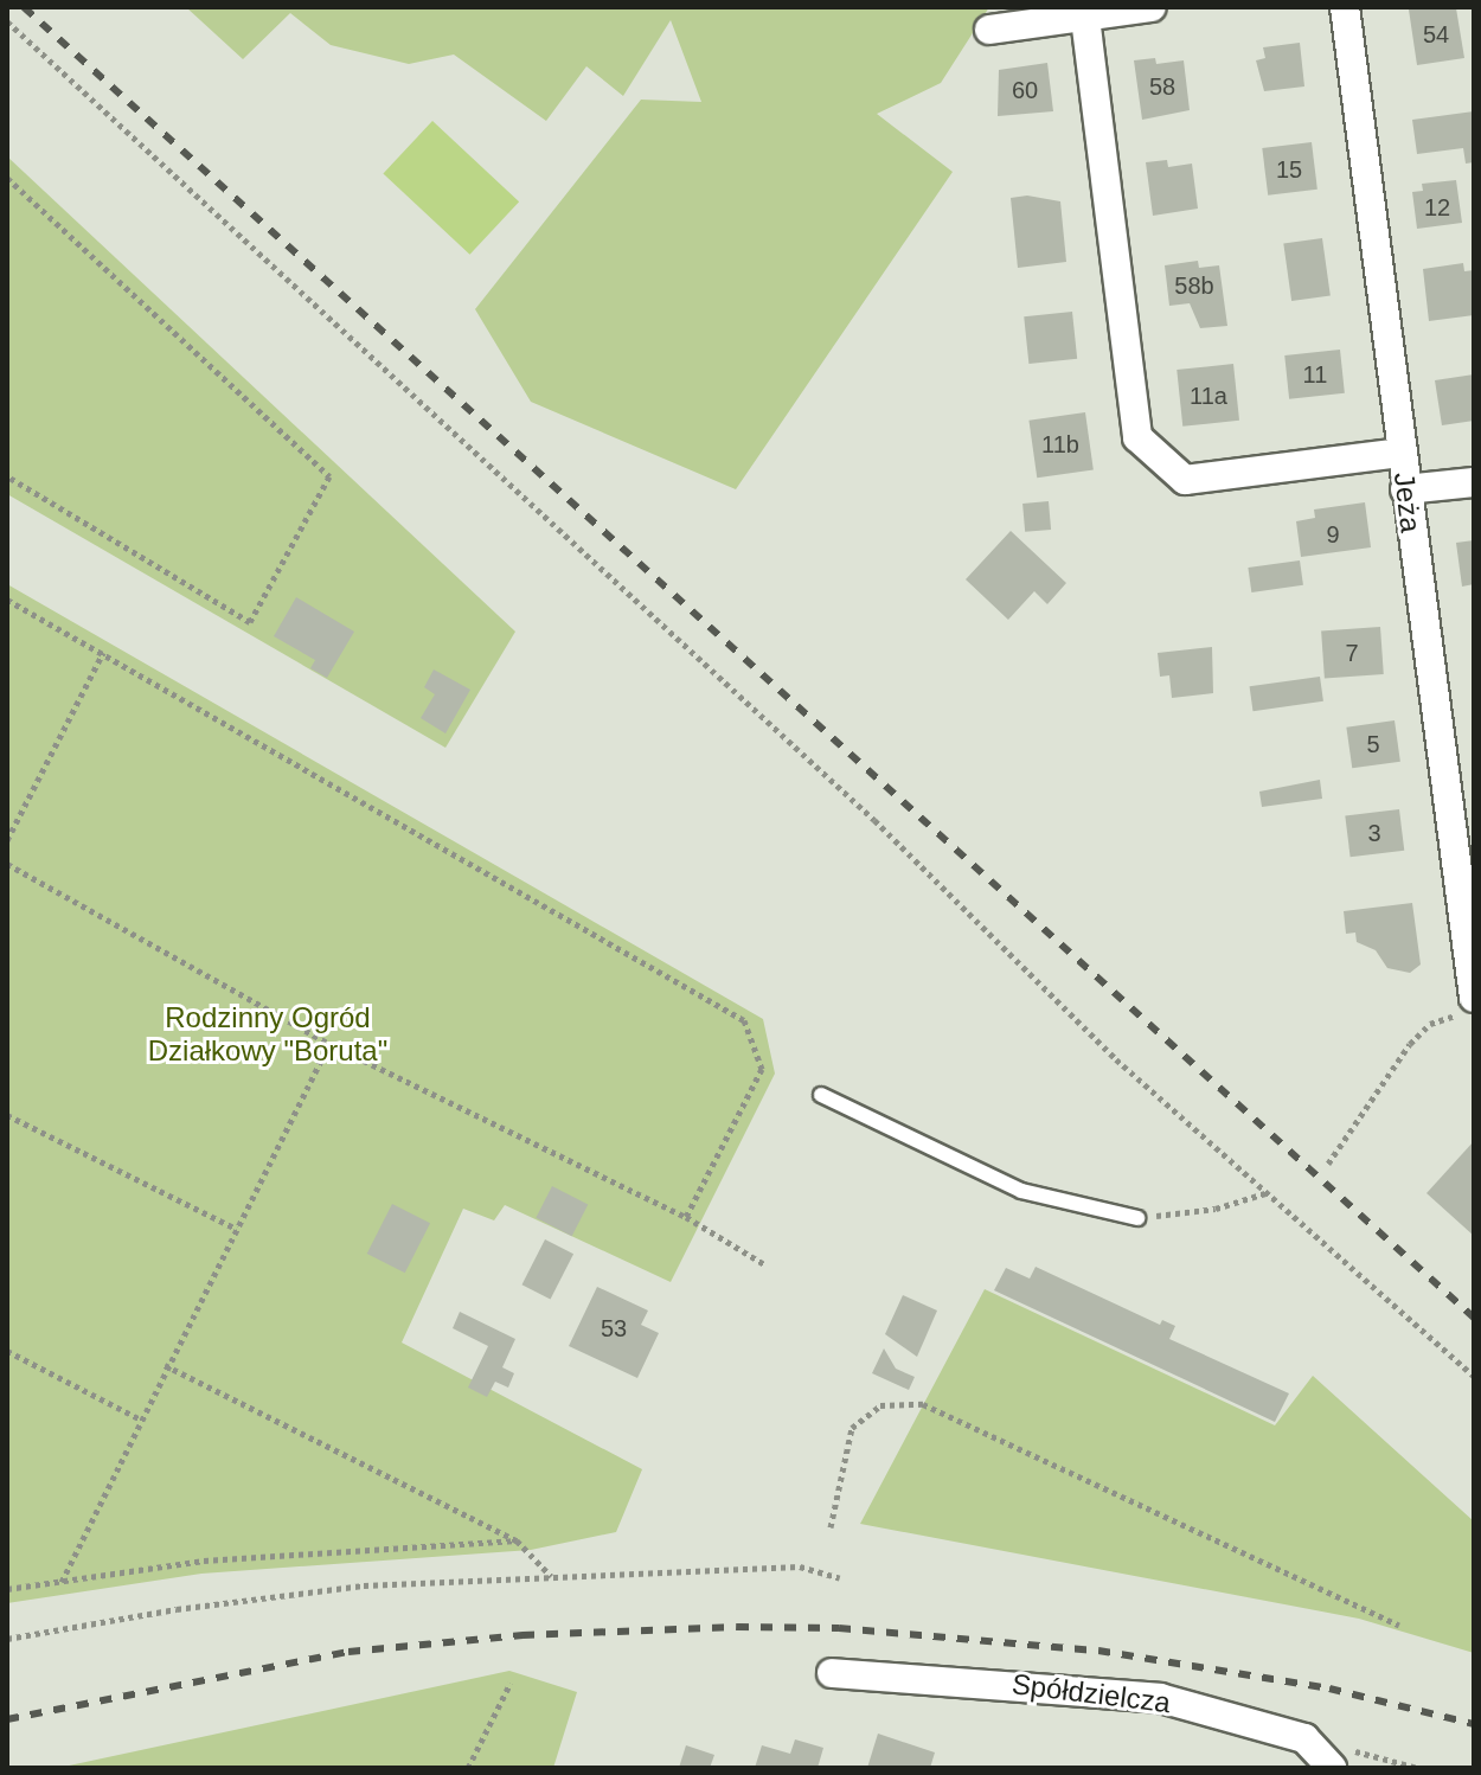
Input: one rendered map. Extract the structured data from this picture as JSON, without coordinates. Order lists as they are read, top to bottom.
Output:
{
  "streets": {
    "street": ["Jeża", "Spółdzielcza"]
  },
  "parks": ["Rodzinny Ogród Działkowy \"Boruta\""],
  "house_numbers": [
    "54",
    "58",
    "60",
    "15",
    "12",
    "58b",
    "11",
    "11a",
    "11b",
    "9",
    "7",
    "5",
    "3",
    "53"
  ]
}
